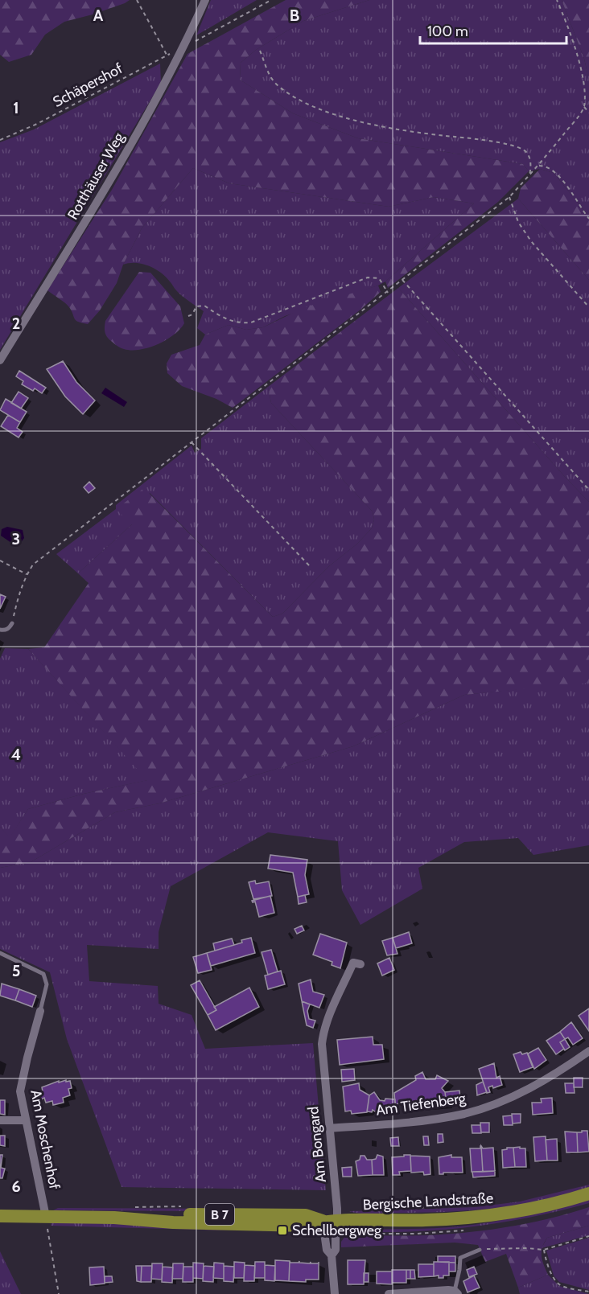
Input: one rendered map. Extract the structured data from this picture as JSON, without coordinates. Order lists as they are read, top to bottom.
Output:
{
  "streets": {
    "main road": ["Bergische Landstraße", "B 7"],
    "street": [
      "Rotthäuser Weg",
      "Am Tiefenberg",
      "Am Moschenhof",
      "Am Bongard"
    ],
    "path": ["Schäpershof"]
  },
  "crossings": [
    ["Schäpershof", "Rotthäuser Weg"],
    ["Am Tiefenberg", "Am Bongard"],
    ["Am Moschenhof", "Bergische Landstraße"],
    ["Am Bongard", "Bergische Landstraße"]
  ],
  "places": {
    "transit": ["Schellbergweg"]
  },
  "scale_bar": "100 m",
  "grid": {
    "columns": ["A", "B"],
    "rows": [
      "1",
      "2",
      "3",
      "4",
      "5",
      "6"
    ]
  }
}
